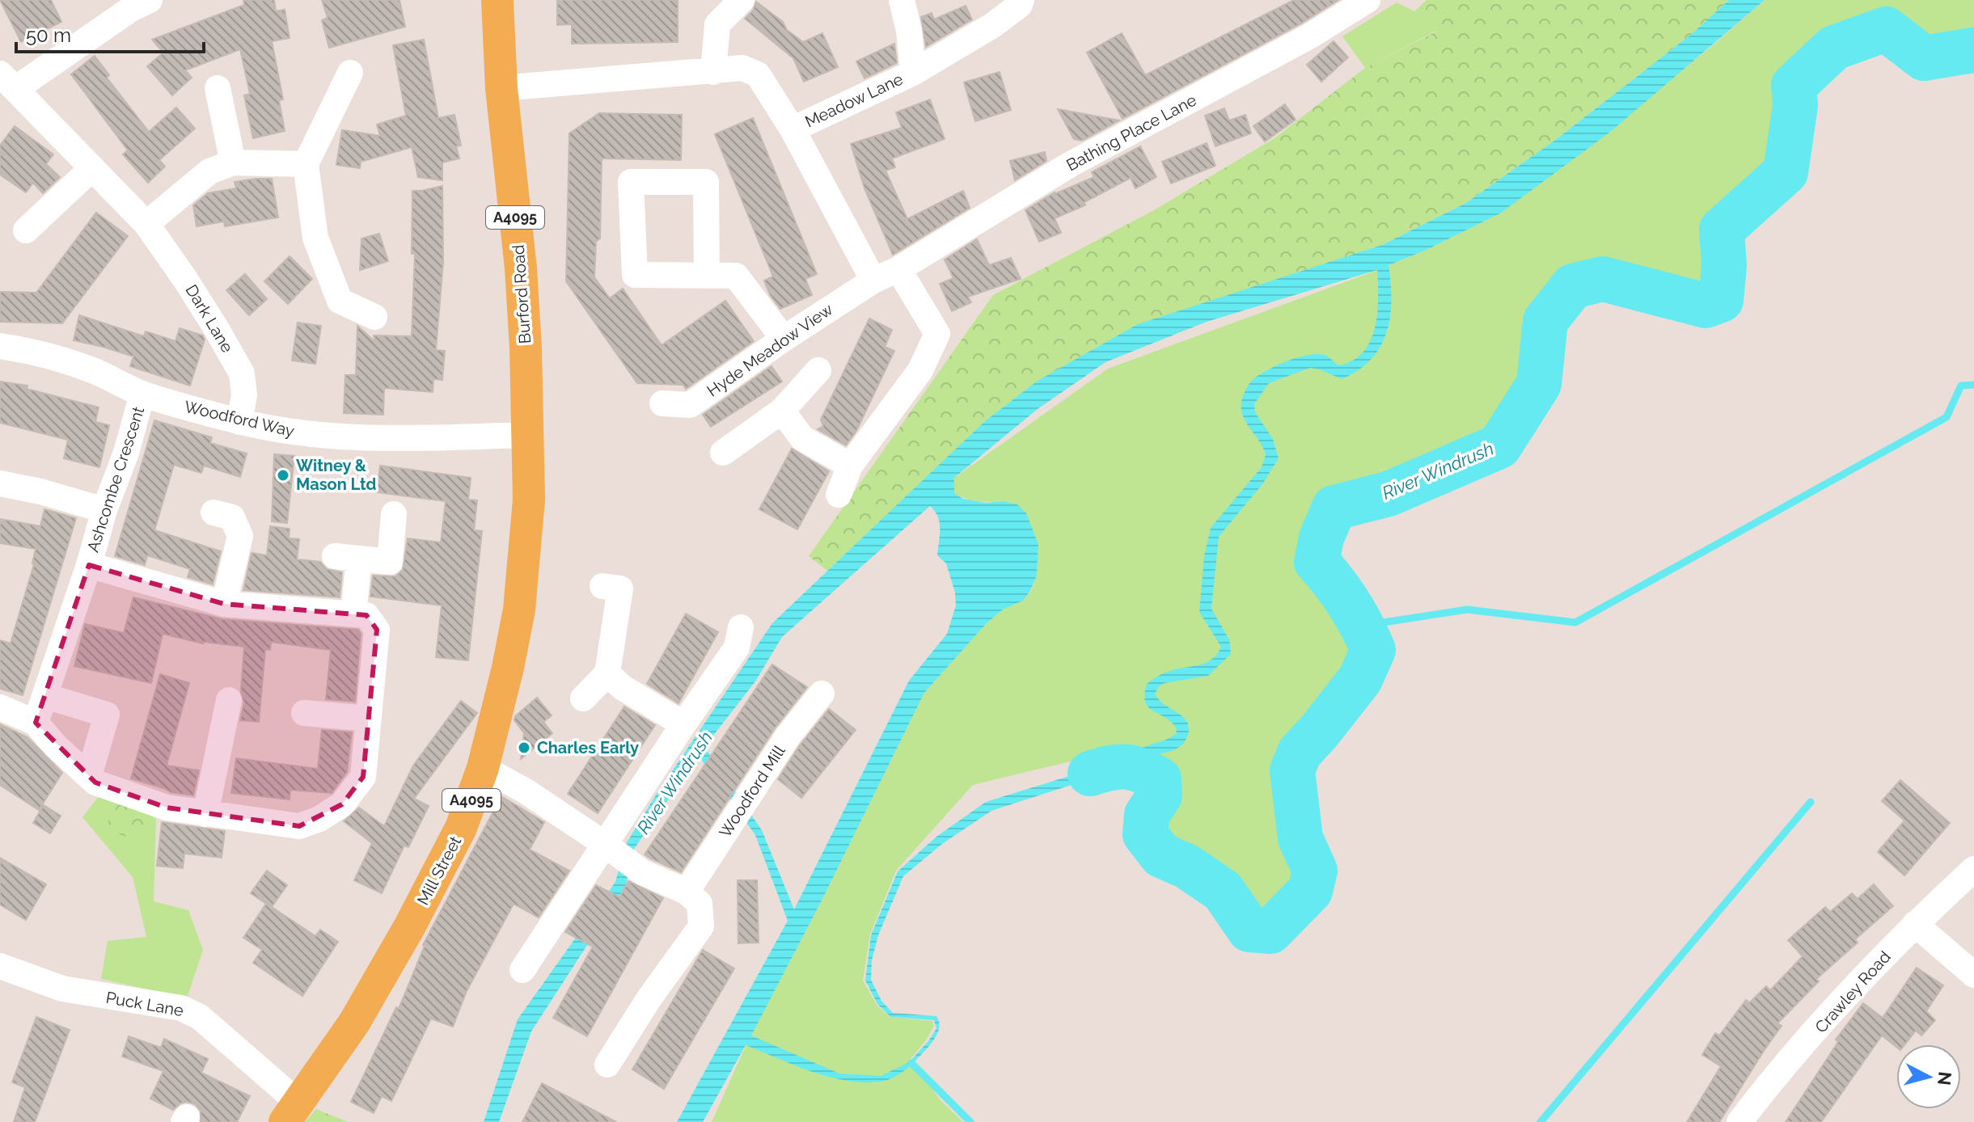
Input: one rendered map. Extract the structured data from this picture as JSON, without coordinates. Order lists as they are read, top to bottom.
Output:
{
  "streets": {
    "main road": ["A4095", "Burford Road", "Mill Street"],
    "street": [
      "Meadow Lane",
      "Bathing Place Lane",
      "Dark Lane",
      "Hyde Meadow View",
      "Woodford Way",
      "Ashcombe Crescent",
      "Woodford Mill",
      "Crawley Road",
      "Puck Lane"
    ]
  },
  "crossings": [
    ["Meadow Lane", "Burford Road"],
    ["Bathing Place Lane", "Hyde Meadow View"],
    ["Burford Road", "Woodford Way"],
    ["Burford Road", "Mill Street"],
    ["Dark Lane", "Woodford Way"],
    ["Woodford Way", "Ashcombe Crescent"],
    ["Woodford Way", "Mill Street"],
    ["Mill Street", "Puck Lane"]
  ],
  "water": ["River Windrush"],
  "places": ["Witney & Mason Ltd", "Charles Early"],
  "scale_bar": "50 m",
  "north": "right"
}
